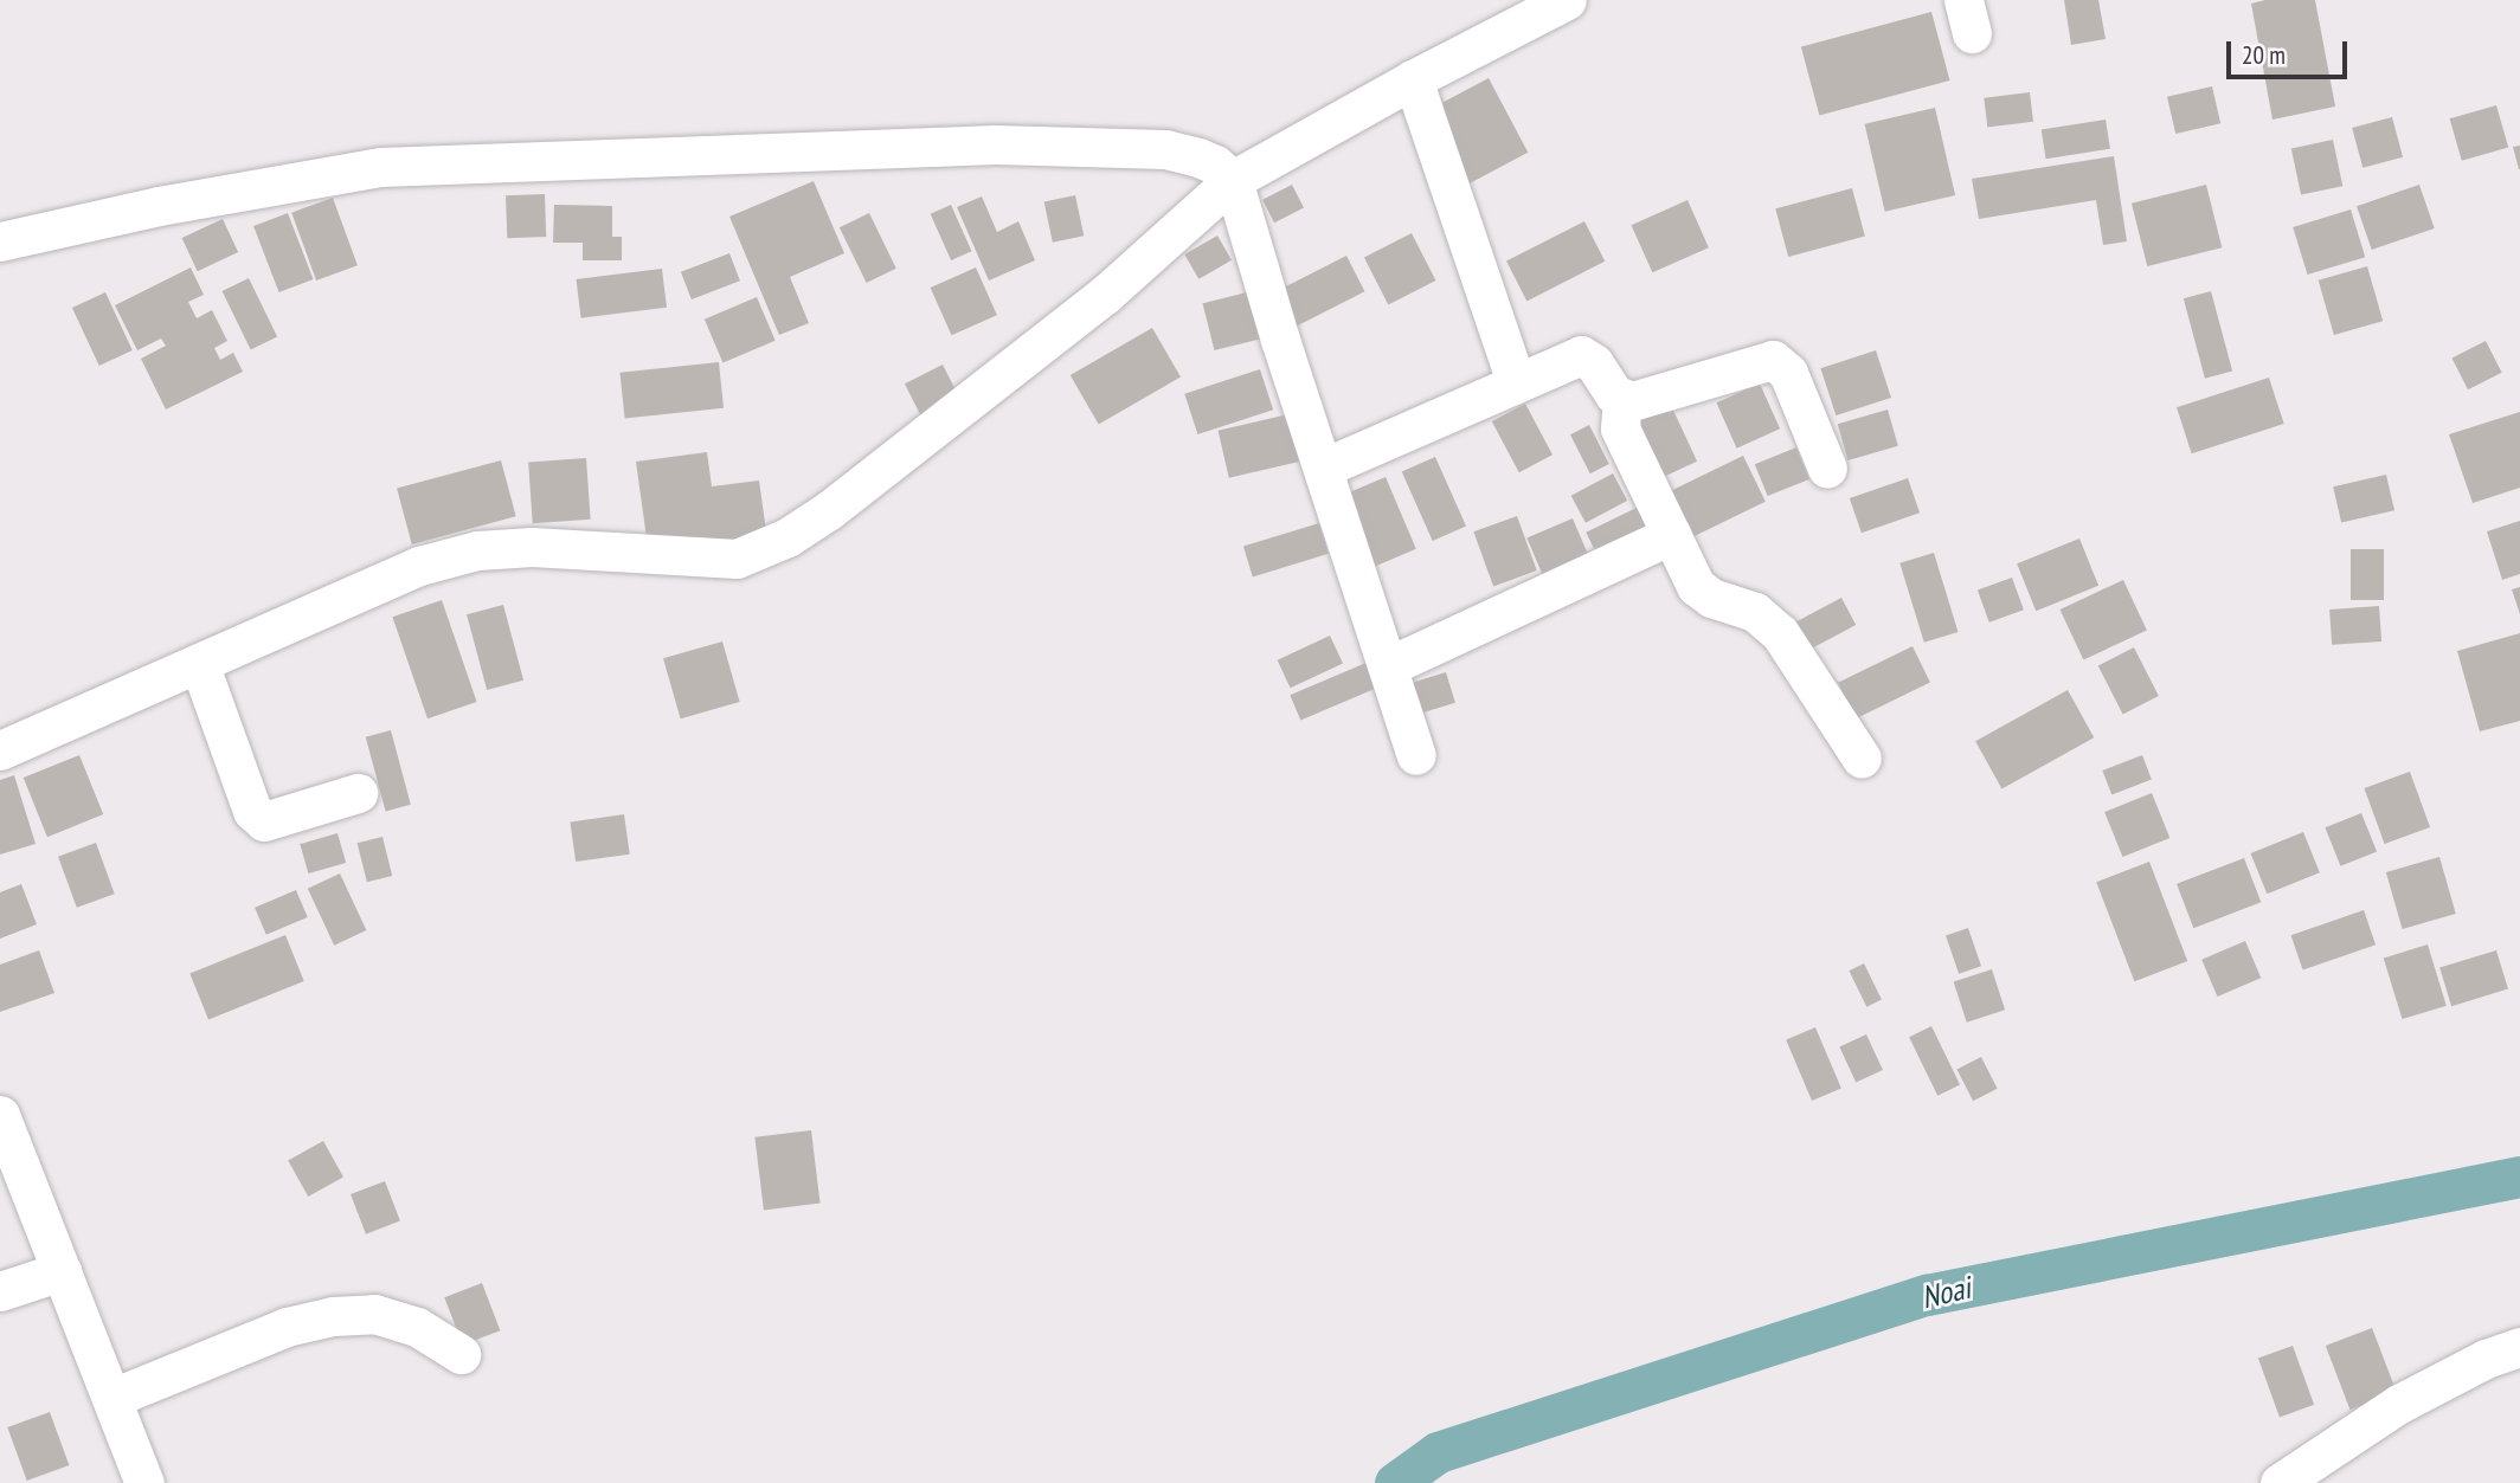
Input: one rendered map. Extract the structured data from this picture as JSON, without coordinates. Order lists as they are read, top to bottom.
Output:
{
  "water": ["Noai"],
  "scale_bar": "20 m"
}
